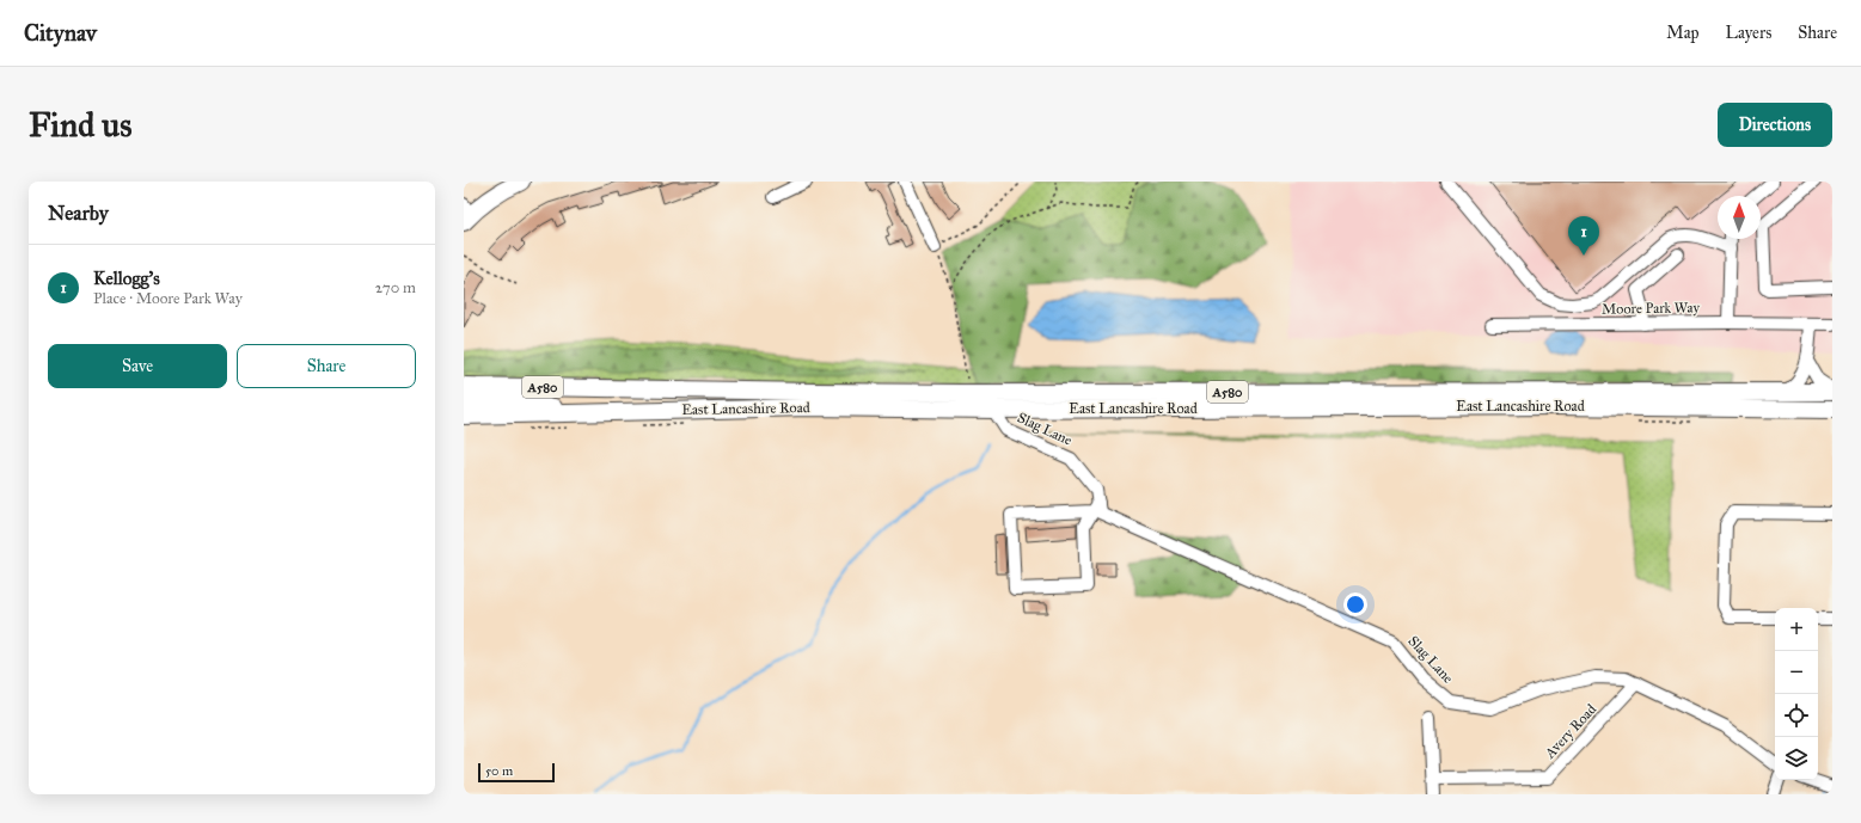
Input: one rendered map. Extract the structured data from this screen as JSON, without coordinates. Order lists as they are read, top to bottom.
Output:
{
  "streets": {
    "highway": ["A580", "East Lancashire Road"],
    "street": ["Moore Park Way", "Slag Lane", "Avery Road"]
  },
  "crossings": [
    ["East Lancashire Road", "Slag Lane"],
    ["Slag Lane", "Avery Road"]
  ],
  "scale_bar": "50 m",
  "north": "top",
  "page": {
    "header": "Citynav",
    "nav": ["Map", "Layers", "Share"],
    "buttons": [
      "Directions",
      ["Save", "Share"]
    ],
    "title": "Find us",
    "heading": "Nearby",
    "pins": "1",
    "list": [
      {
        "mark": "1",
        "name": "Kellogg's",
        "note": "Place · Moore Park Way",
        "value": "270 m"
      }
    ],
    "map_buttons": ["+", "−"],
    "scale": "50 m"
  }
}
